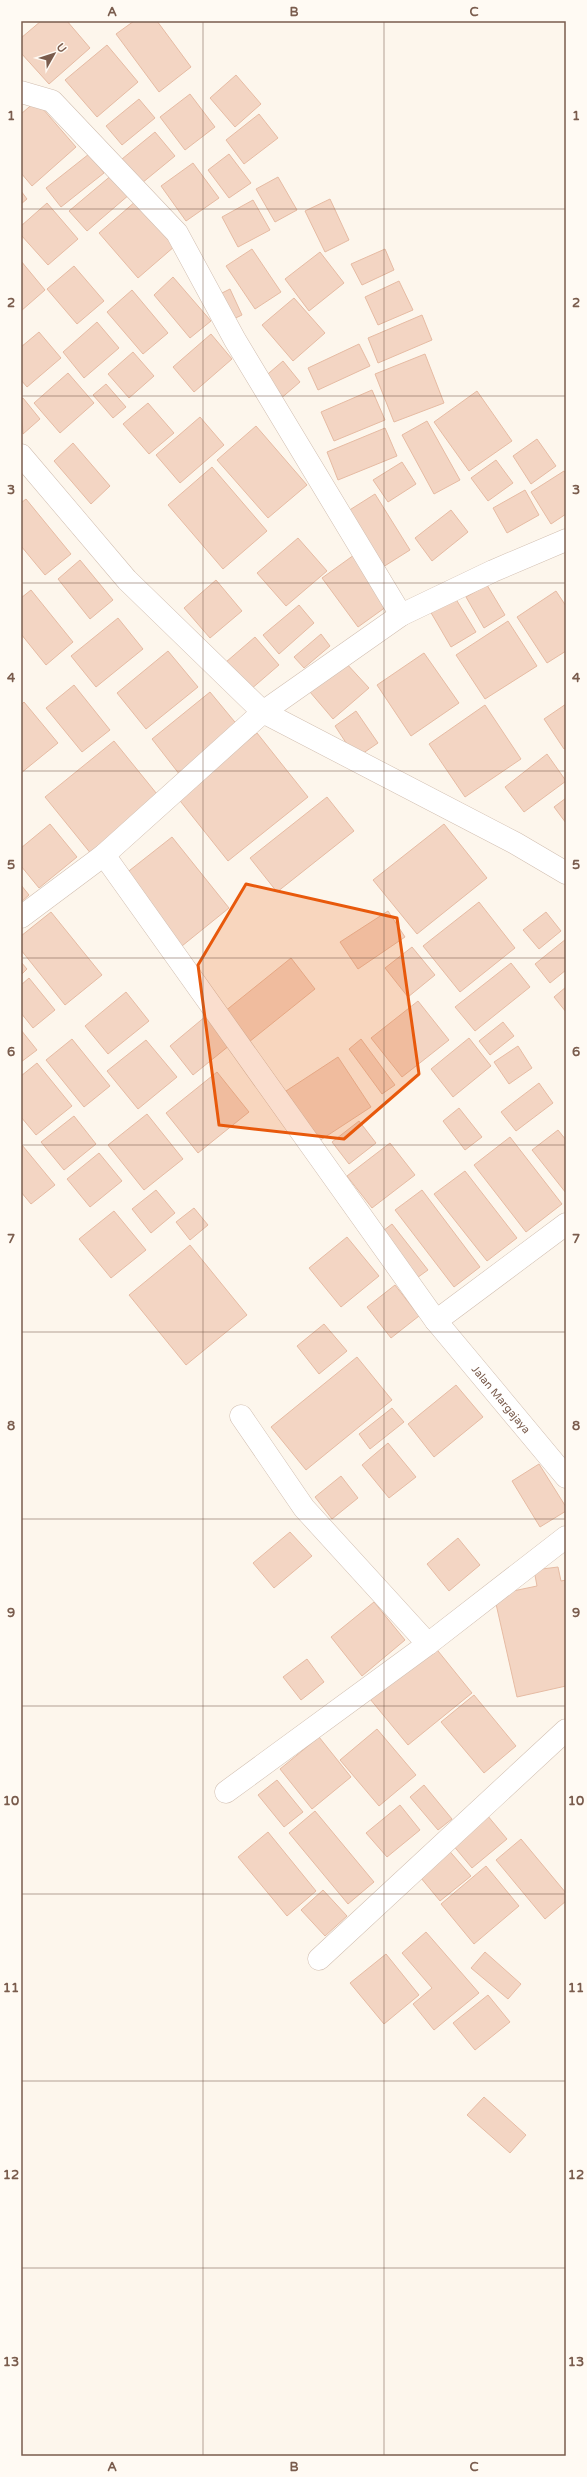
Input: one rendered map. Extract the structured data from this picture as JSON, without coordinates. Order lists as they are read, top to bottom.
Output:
{
  "streets": {
    "street": ["Jalan Margajaya"]
  },
  "north": "top right",
  "grid": {
    "columns": ["A", "B", "C"],
    "rows": [
      "1",
      "2",
      "3",
      "4",
      "5",
      "6",
      "7",
      "8",
      "9",
      "10",
      "11",
      "12",
      "13"
    ]
  }
}
